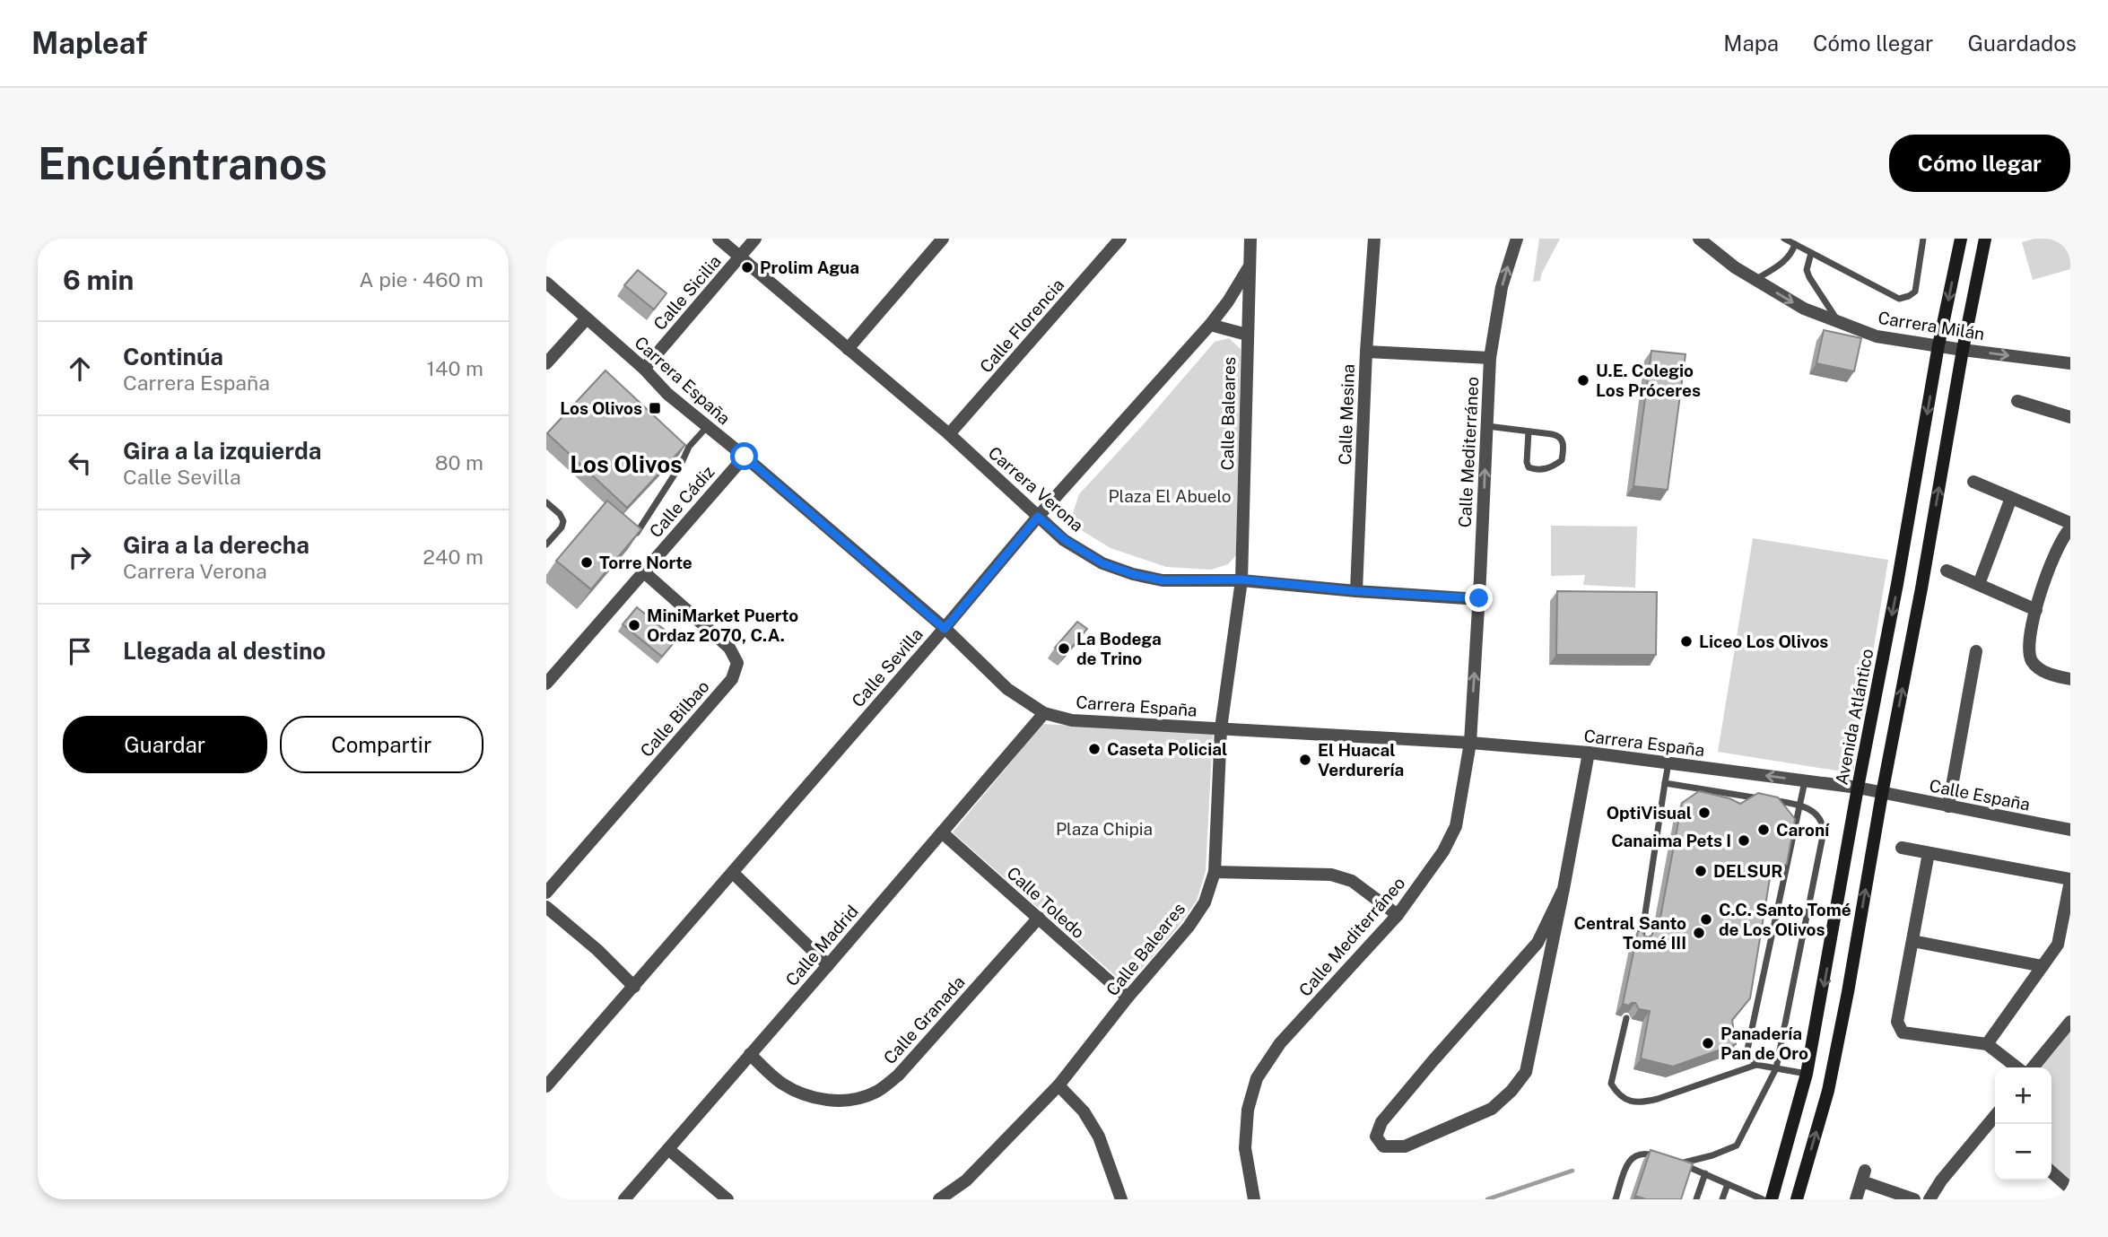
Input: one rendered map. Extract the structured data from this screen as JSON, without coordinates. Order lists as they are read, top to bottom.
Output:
{
  "streets": {
    "main road": ["Avenida Atlántico"],
    "street": [
      "Calle Sicilia",
      "Calle Florencia",
      "Carrera Milán",
      "Carrera España",
      "Calle Baleares",
      "Calle Mesina",
      "Calle Mediterráneo",
      "Carrera Verona",
      "Calle Cádiz",
      "Calle Sevilla",
      "Calle Bilbao",
      "Calle España",
      "Calle Toledo",
      "Calle Madrid",
      "Calle Granada"
    ]
  },
  "crossings": [
    ["Calle Sicilia", "Carrera España"],
    ["Calle Sicilia", "Carrera Verona"],
    ["Calle Florencia", "Carrera Verona"],
    ["Carrera Milán", "Avenida Atlántico"],
    ["Carrera España", "Calle Baleares"],
    ["Carrera España", "Calle Mediterráneo"],
    ["Carrera España", "Calle Cádiz"],
    ["Carrera España", "Calle Sevilla"],
    ["Carrera España", "Avenida Atlántico"],
    ["Carrera España", "Calle España"],
    ["Carrera España", "Calle Madrid"],
    ["Calle Baleares", "Carrera Verona"],
    ["Calle Baleares", "Calle Sevilla"],
    ["Calle Baleares", "Calle Toledo"],
    ["Calle Mesina", "Carrera Verona"],
    ["Calle Mediterráneo", "Carrera Verona"],
    ["Carrera Verona", "Calle Sevilla"],
    ["Calle Cádiz", "Calle Bilbao"],
    ["Calle Toledo", "Calle Madrid"],
    ["Calle Toledo", "Calle Granada"],
    ["Calle Madrid", "Calle Granada"]
  ],
  "one_way": ["Carrera Milán", "Calle Mediterráneo"],
  "districts": ["Los Olivos"],
  "parks": ["Plaza El Abuelo", "Plaza Chipia"],
  "places": {
    "other": [
      "Prolim Agua",
      "U.E. Colegio Los Próceres",
      "Torre Norte",
      "MiniMarket Puerto Ordaz 2070, C.A.",
      "Liceo Los Olivos",
      "La Bodega de Trino",
      "Caseta Policial",
      "El Huacal Verdurería",
      "OptiVisual",
      "Caroní",
      "Canaima Pets I",
      "DELSUR",
      "C.C. Santo Tomé de Los Olivos",
      "Central Santo Tomé III",
      "Panadería Pan de Oro"
    ],
    "transit": ["Los Olivos"]
  },
  "page": {
    "header": "Mapleaf",
    "nav": ["Mapa", "Cómo llegar", "Guardados"],
    "buttons": [
      "Cómo llegar",
      ["Guardar", "Compartir"]
    ],
    "title": "Encuéntranos",
    "heading": ["6 min", "A pie · 460 m"],
    "list": [
      ["Continúa", "Carrera España", "140 m"],
      ["Gira a la izquierda", "Calle Sevilla", "80 m"],
      ["Gira a la derecha", "Carrera Verona", "240 m"],
      "Llegada al destino"
    ],
    "map_buttons": ["+", "−"]
  }
}
